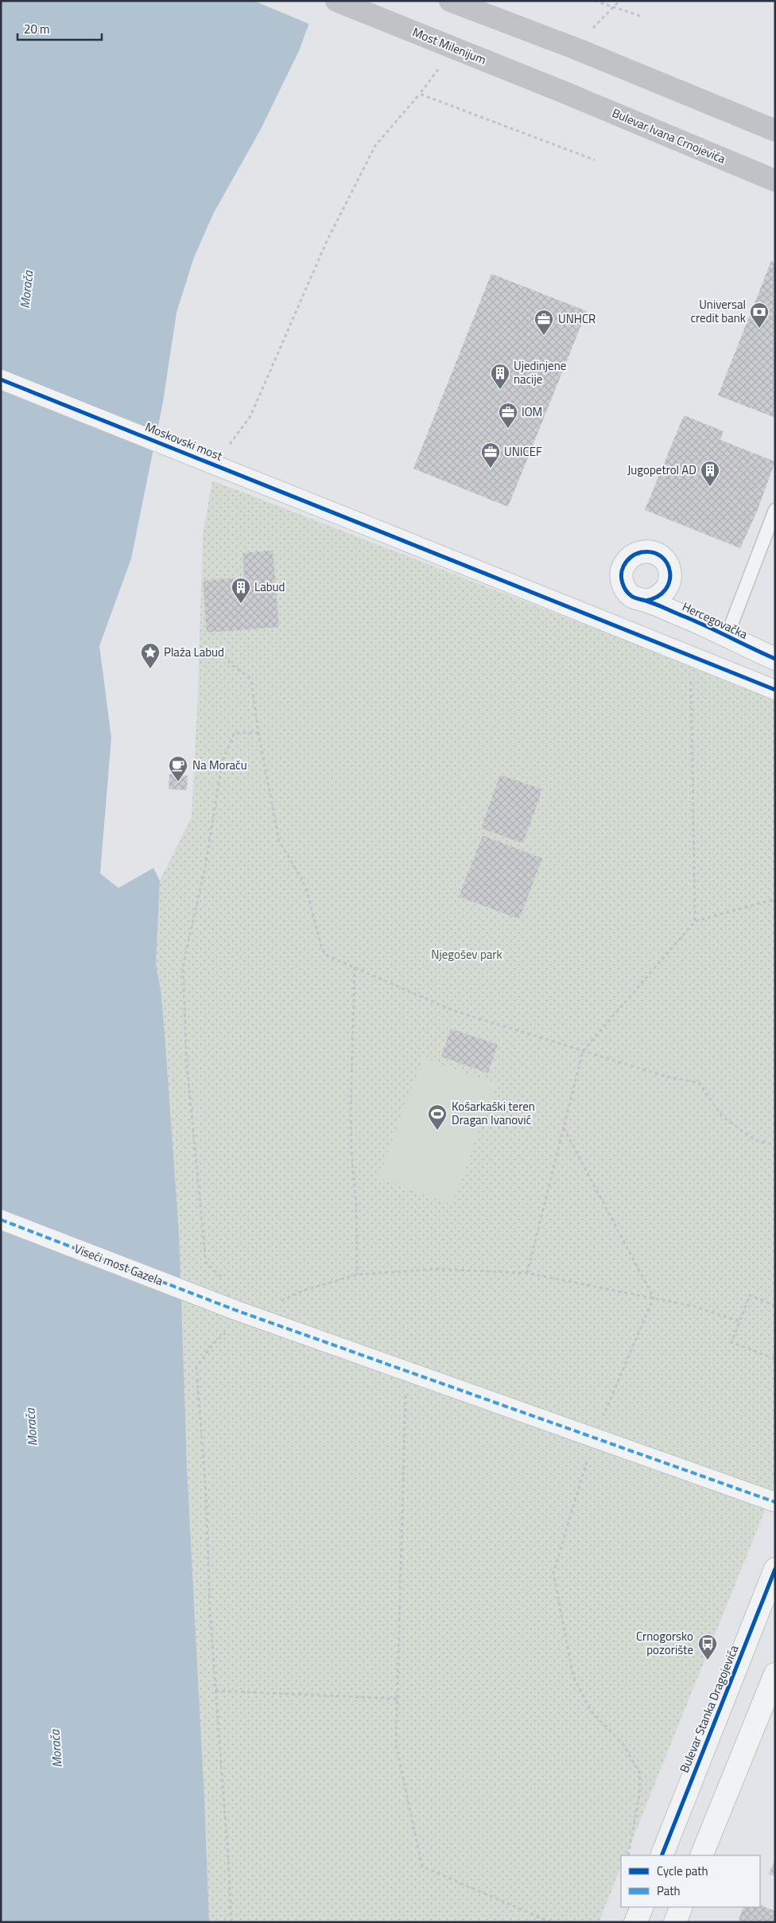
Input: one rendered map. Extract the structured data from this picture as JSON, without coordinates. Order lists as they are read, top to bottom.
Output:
{
  "streets": {
    "main road": ["Most Milenijum", "Bulevar Ivana Crnojevića"],
    "street": [
      "Moskovski most",
      "Hercegovačka",
      "Viseći most Gazela",
      "Bulevar Stanka Dragojevića"
    ]
  },
  "crossings": [
    ["Most Milenijum", "Bulevar Ivana Crnojevića"]
  ],
  "water": ["Morača"],
  "parks": ["Njegošev park"],
  "places": {
    "bank": ["Universal credit bank"],
    "office": ["UNHCR", "IOM", "UNICEF"],
    "building": ["Ujedinjene nacije", "Jugopetrol AD", "Labud"],
    "place": ["Plaža Labud"],
    "cafe": ["Na Moraču"],
    "sports": ["Košarkaški teren Dragan Ivanović"],
    "bus stop": ["Crnogorsko pozorište"]
  },
  "legend": ["Cycle path", "Path"],
  "scale_bar": "20 m"
}
